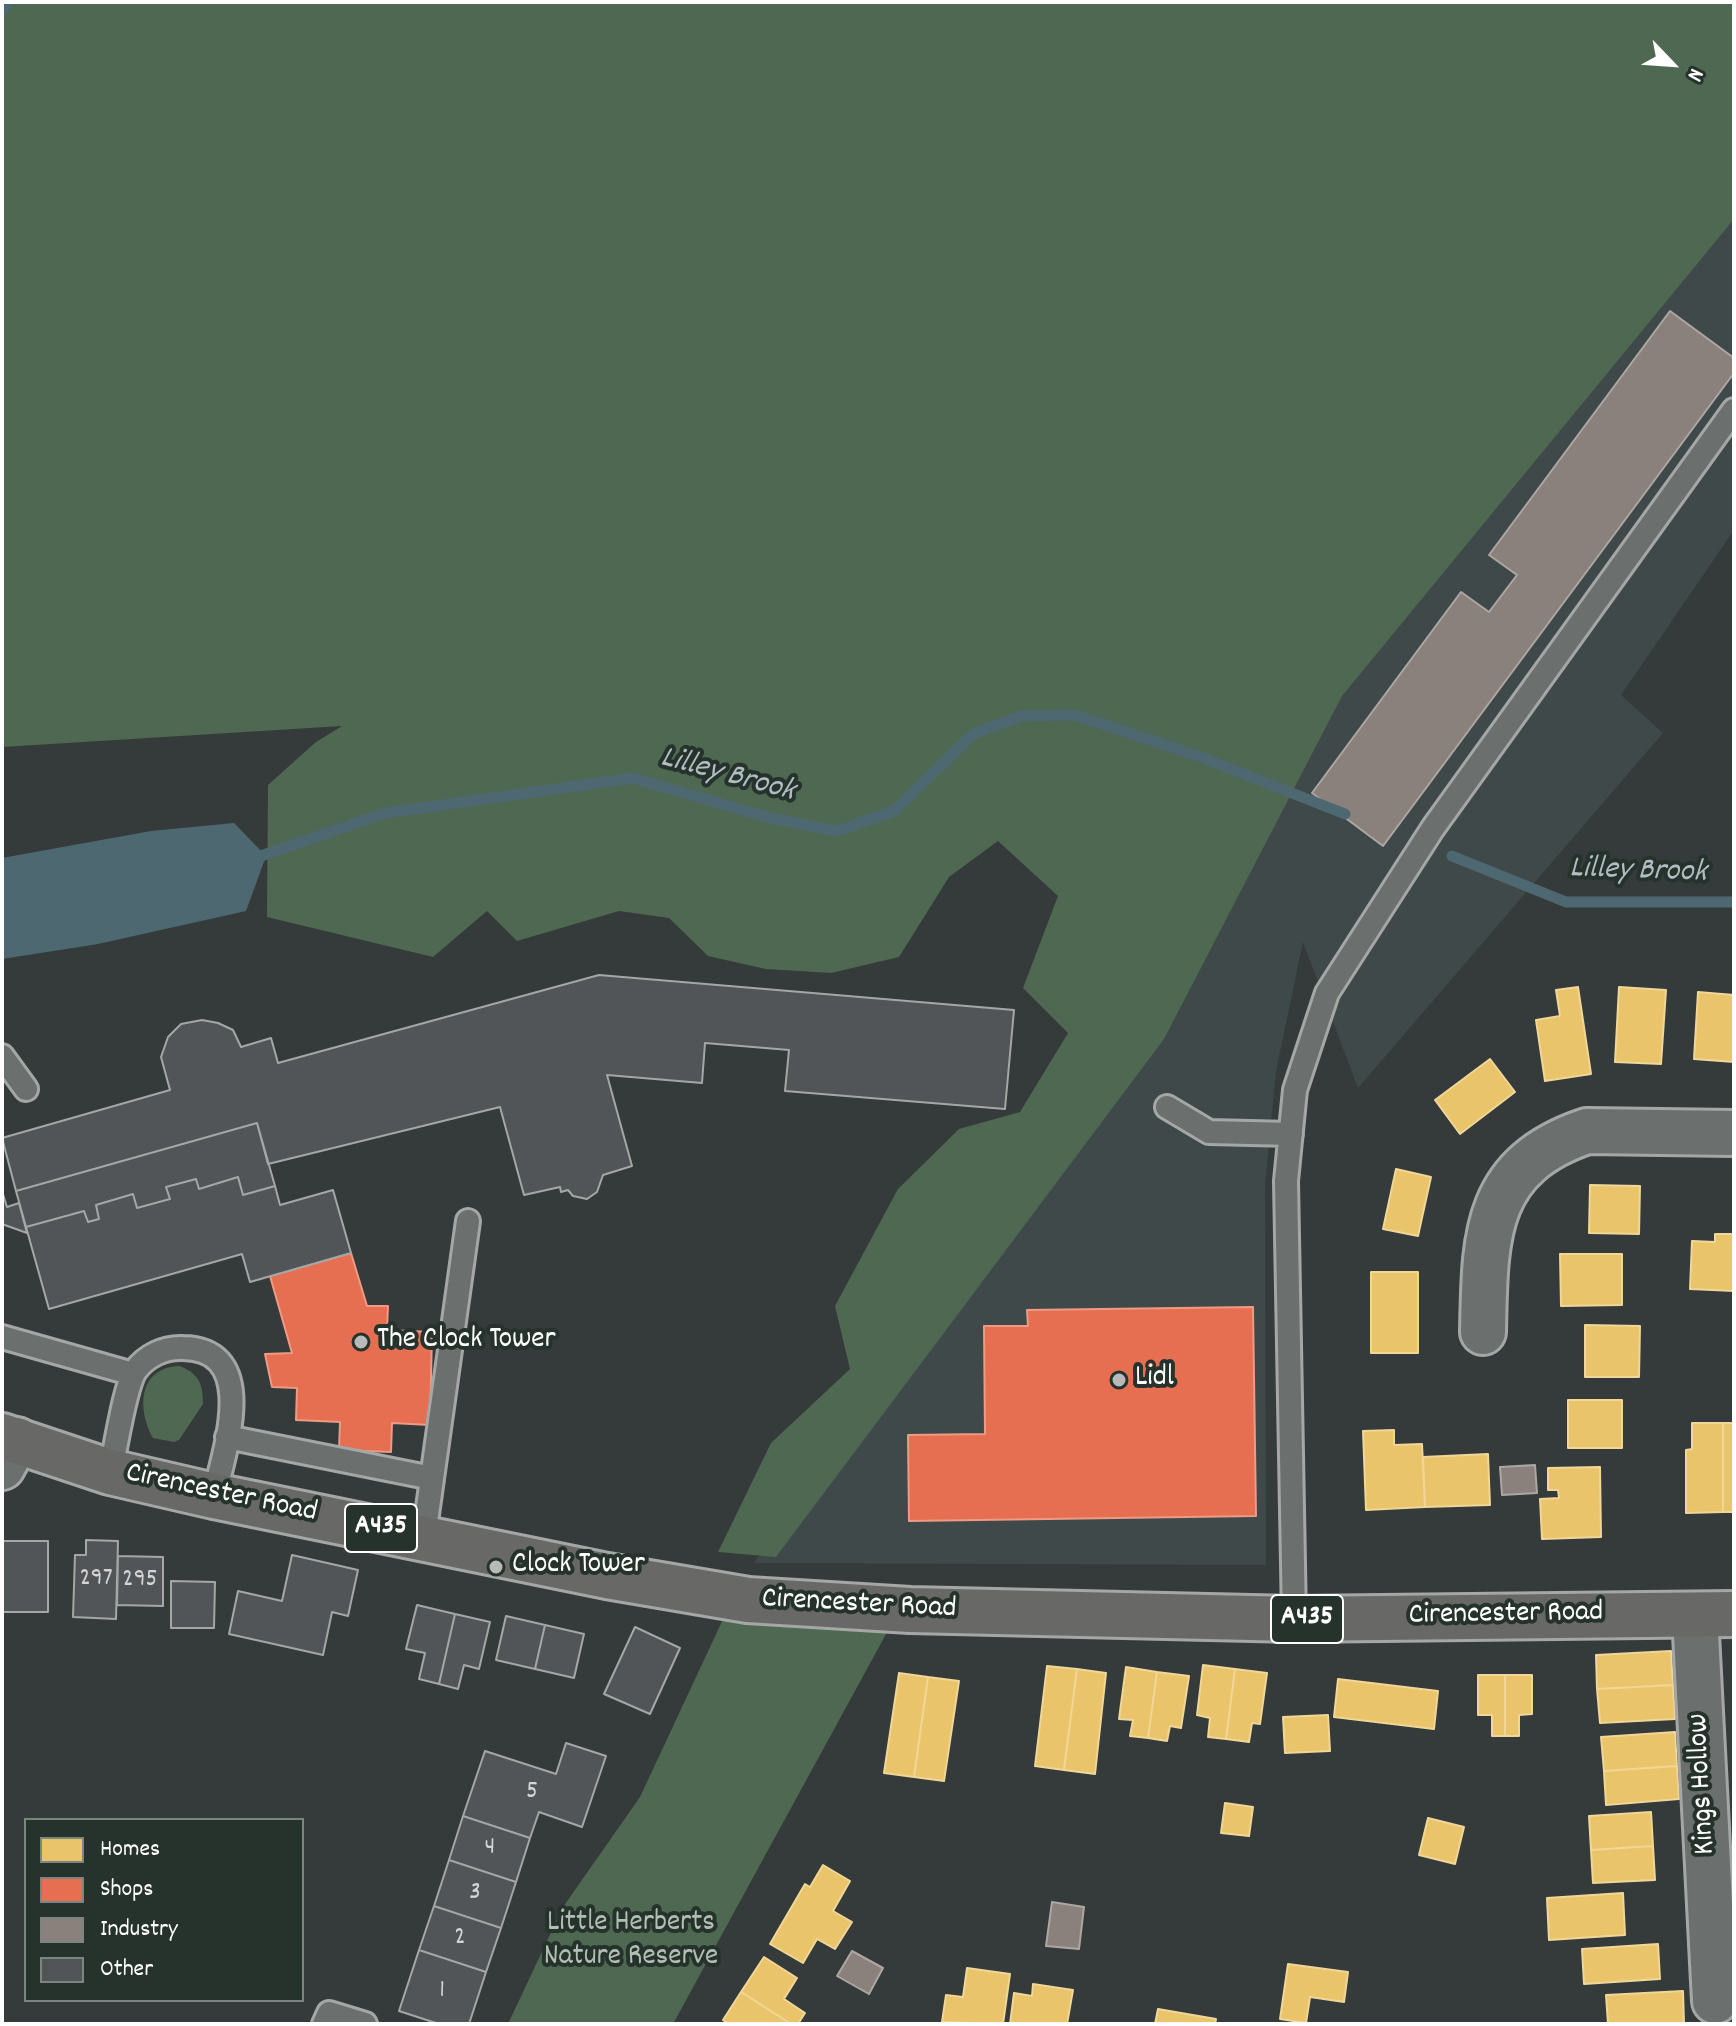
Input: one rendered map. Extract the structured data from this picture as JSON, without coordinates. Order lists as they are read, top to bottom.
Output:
{
  "streets": {
    "main road": ["Cirencester Road", "A435"],
    "street": ["Kings Hollow"]
  },
  "crossings": [
    ["Cirencester Road", "Kings Hollow"]
  ],
  "water": ["Lilley Brook"],
  "parks": ["Little Herberts Nature Reserve"],
  "places": ["The Clock Tower", "Lidl", "Clock Tower"],
  "house_numbers": [
    "297",
    "295",
    "5",
    "4",
    "3",
    "2",
    "1"
  ],
  "legend": [
    "Homes",
    "Shops",
    "Industry",
    "Other"
  ],
  "north": "bottom right"
}
